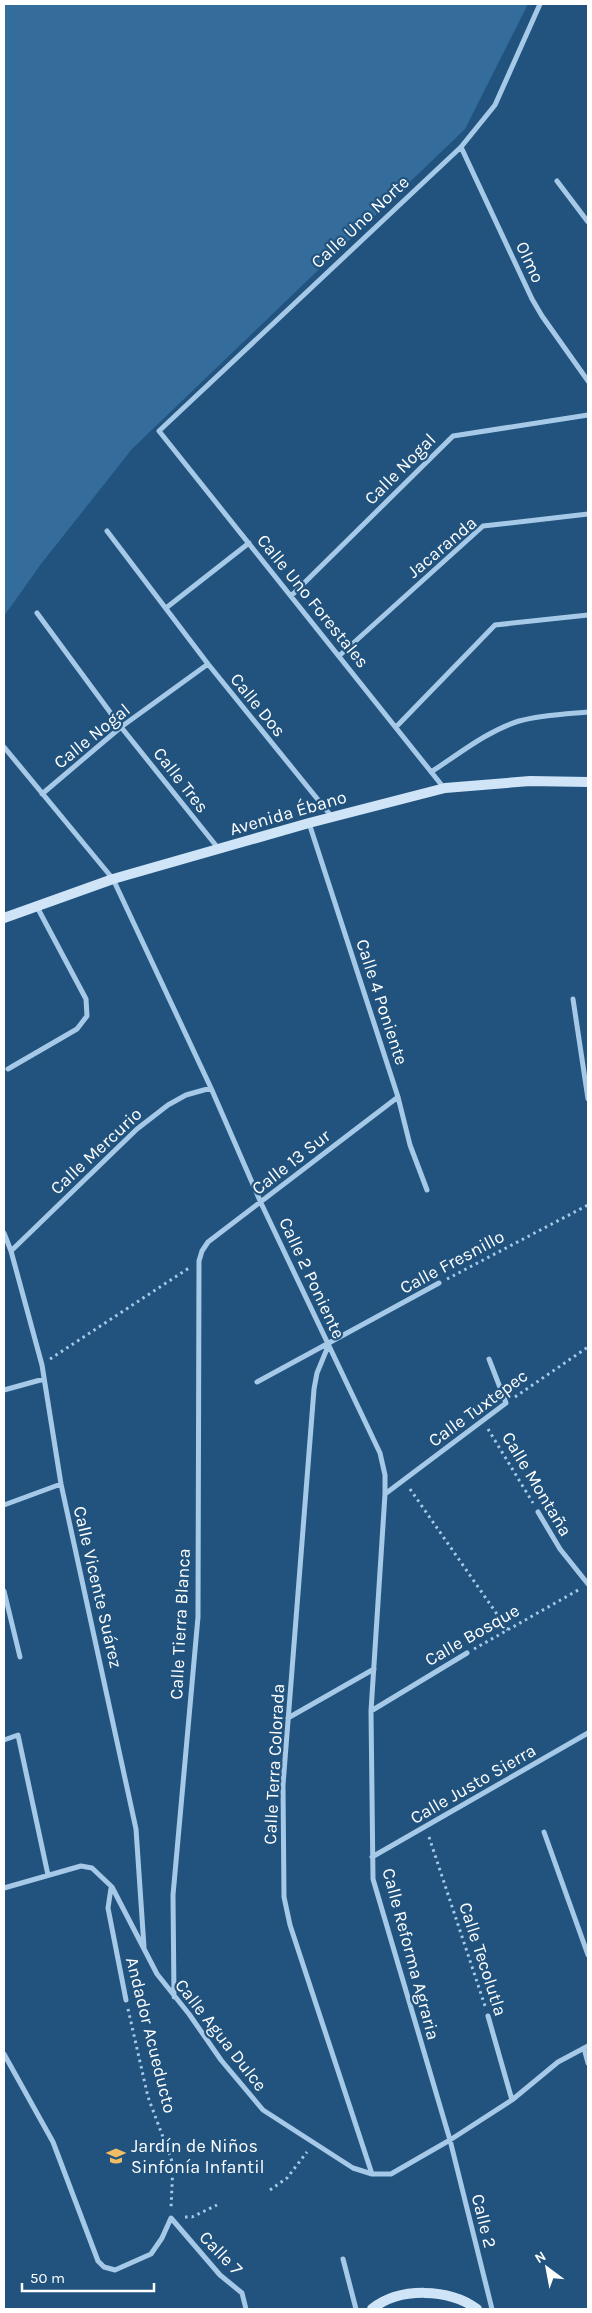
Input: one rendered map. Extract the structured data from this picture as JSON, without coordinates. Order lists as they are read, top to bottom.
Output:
{
  "streets": {
    "main road": ["Avenida Ébano"],
    "street": [
      "Calle Uno Norte",
      "Olmo",
      "Calle Nogal",
      "Jacaranda",
      "Calle Uno Forestales",
      "Calle Dos",
      "Calle Tres",
      "Calle 4 Poniente",
      "Calle Mercurio",
      "Calle 13 Sur",
      "Calle Fresnillo",
      "Calle 2 Poniente",
      "Calle Tuxtepec",
      "Calle Montaña",
      "Calle Vicente Suárez",
      "Calle Tierra Blanca",
      "Calle Bosque",
      "Calle Terra Colorada",
      "Calle Justo Sierra",
      "Calle Reforma Agraria",
      "Calle Tecolutla",
      "Andador Acueducto",
      "Calle Agua Dulce",
      "Calle 2",
      "Calle 7"
    ]
  },
  "crossings": [
    ["Calle Uno Norte", "Olmo"],
    ["Calle Uno Norte", "Calle Uno Forestales"],
    ["Calle Nogal", "Calle Uno Forestales"],
    ["Calle Nogal", "Calle Dos"],
    ["Calle Nogal", "Calle Tres"],
    ["Calle Nogal", "Calle 2 Poniente"],
    ["Jacaranda", "Calle Uno Forestales"],
    ["Calle Uno Forestales", "Avenida Ébano"],
    ["Calle Dos", "Avenida Ébano"],
    ["Calle Tres", "Avenida Ébano"],
    ["Avenida Ébano", "Calle 4 Poniente"],
    ["Avenida Ébano", "Calle 2 Poniente"],
    ["Calle 4 Poniente", "Calle 13 Sur"],
    ["Calle Mercurio", "Calle 2 Poniente"],
    ["Calle Mercurio", "Calle Vicente Suárez"],
    ["Calle 13 Sur", "Calle 2 Poniente"],
    ["Calle 13 Sur", "Calle Tierra Blanca"],
    ["Calle Fresnillo", "Calle 2 Poniente"],
    ["Calle Fresnillo", "Calle Terra Colorada"],
    ["Calle 2 Poniente", "Calle Tuxtepec"],
    ["Calle 2 Poniente", "Calle Bosque"],
    ["Calle 2 Poniente", "Calle Terra Colorada"],
    ["Calle 2 Poniente", "Calle Reforma Agraria"],
    ["Calle Tuxtepec", "Calle Montaña"],
    ["Calle Montaña", "Calle Bosque"],
    ["Calle Vicente Suárez", "Calle Agua Dulce"],
    ["Calle Tierra Blanca", "Calle Agua Dulce"],
    ["Calle Bosque", "Calle Reforma Agraria"],
    ["Calle Terra Colorada", "Calle Agua Dulce"],
    ["Calle Justo Sierra", "Calle Reforma Agraria"],
    ["Calle Justo Sierra", "Calle Tecolutla"],
    ["Calle Reforma Agraria", "Calle 2"],
    ["Andador Acueducto", "Calle Agua Dulce"],
    ["Andador Acueducto", "Calle 7"]
  ],
  "places": {
    "school or university": ["Jardín de Niños Sinfonía Infantil"]
  },
  "scale_bar": "50 m",
  "north": "top left"
}
